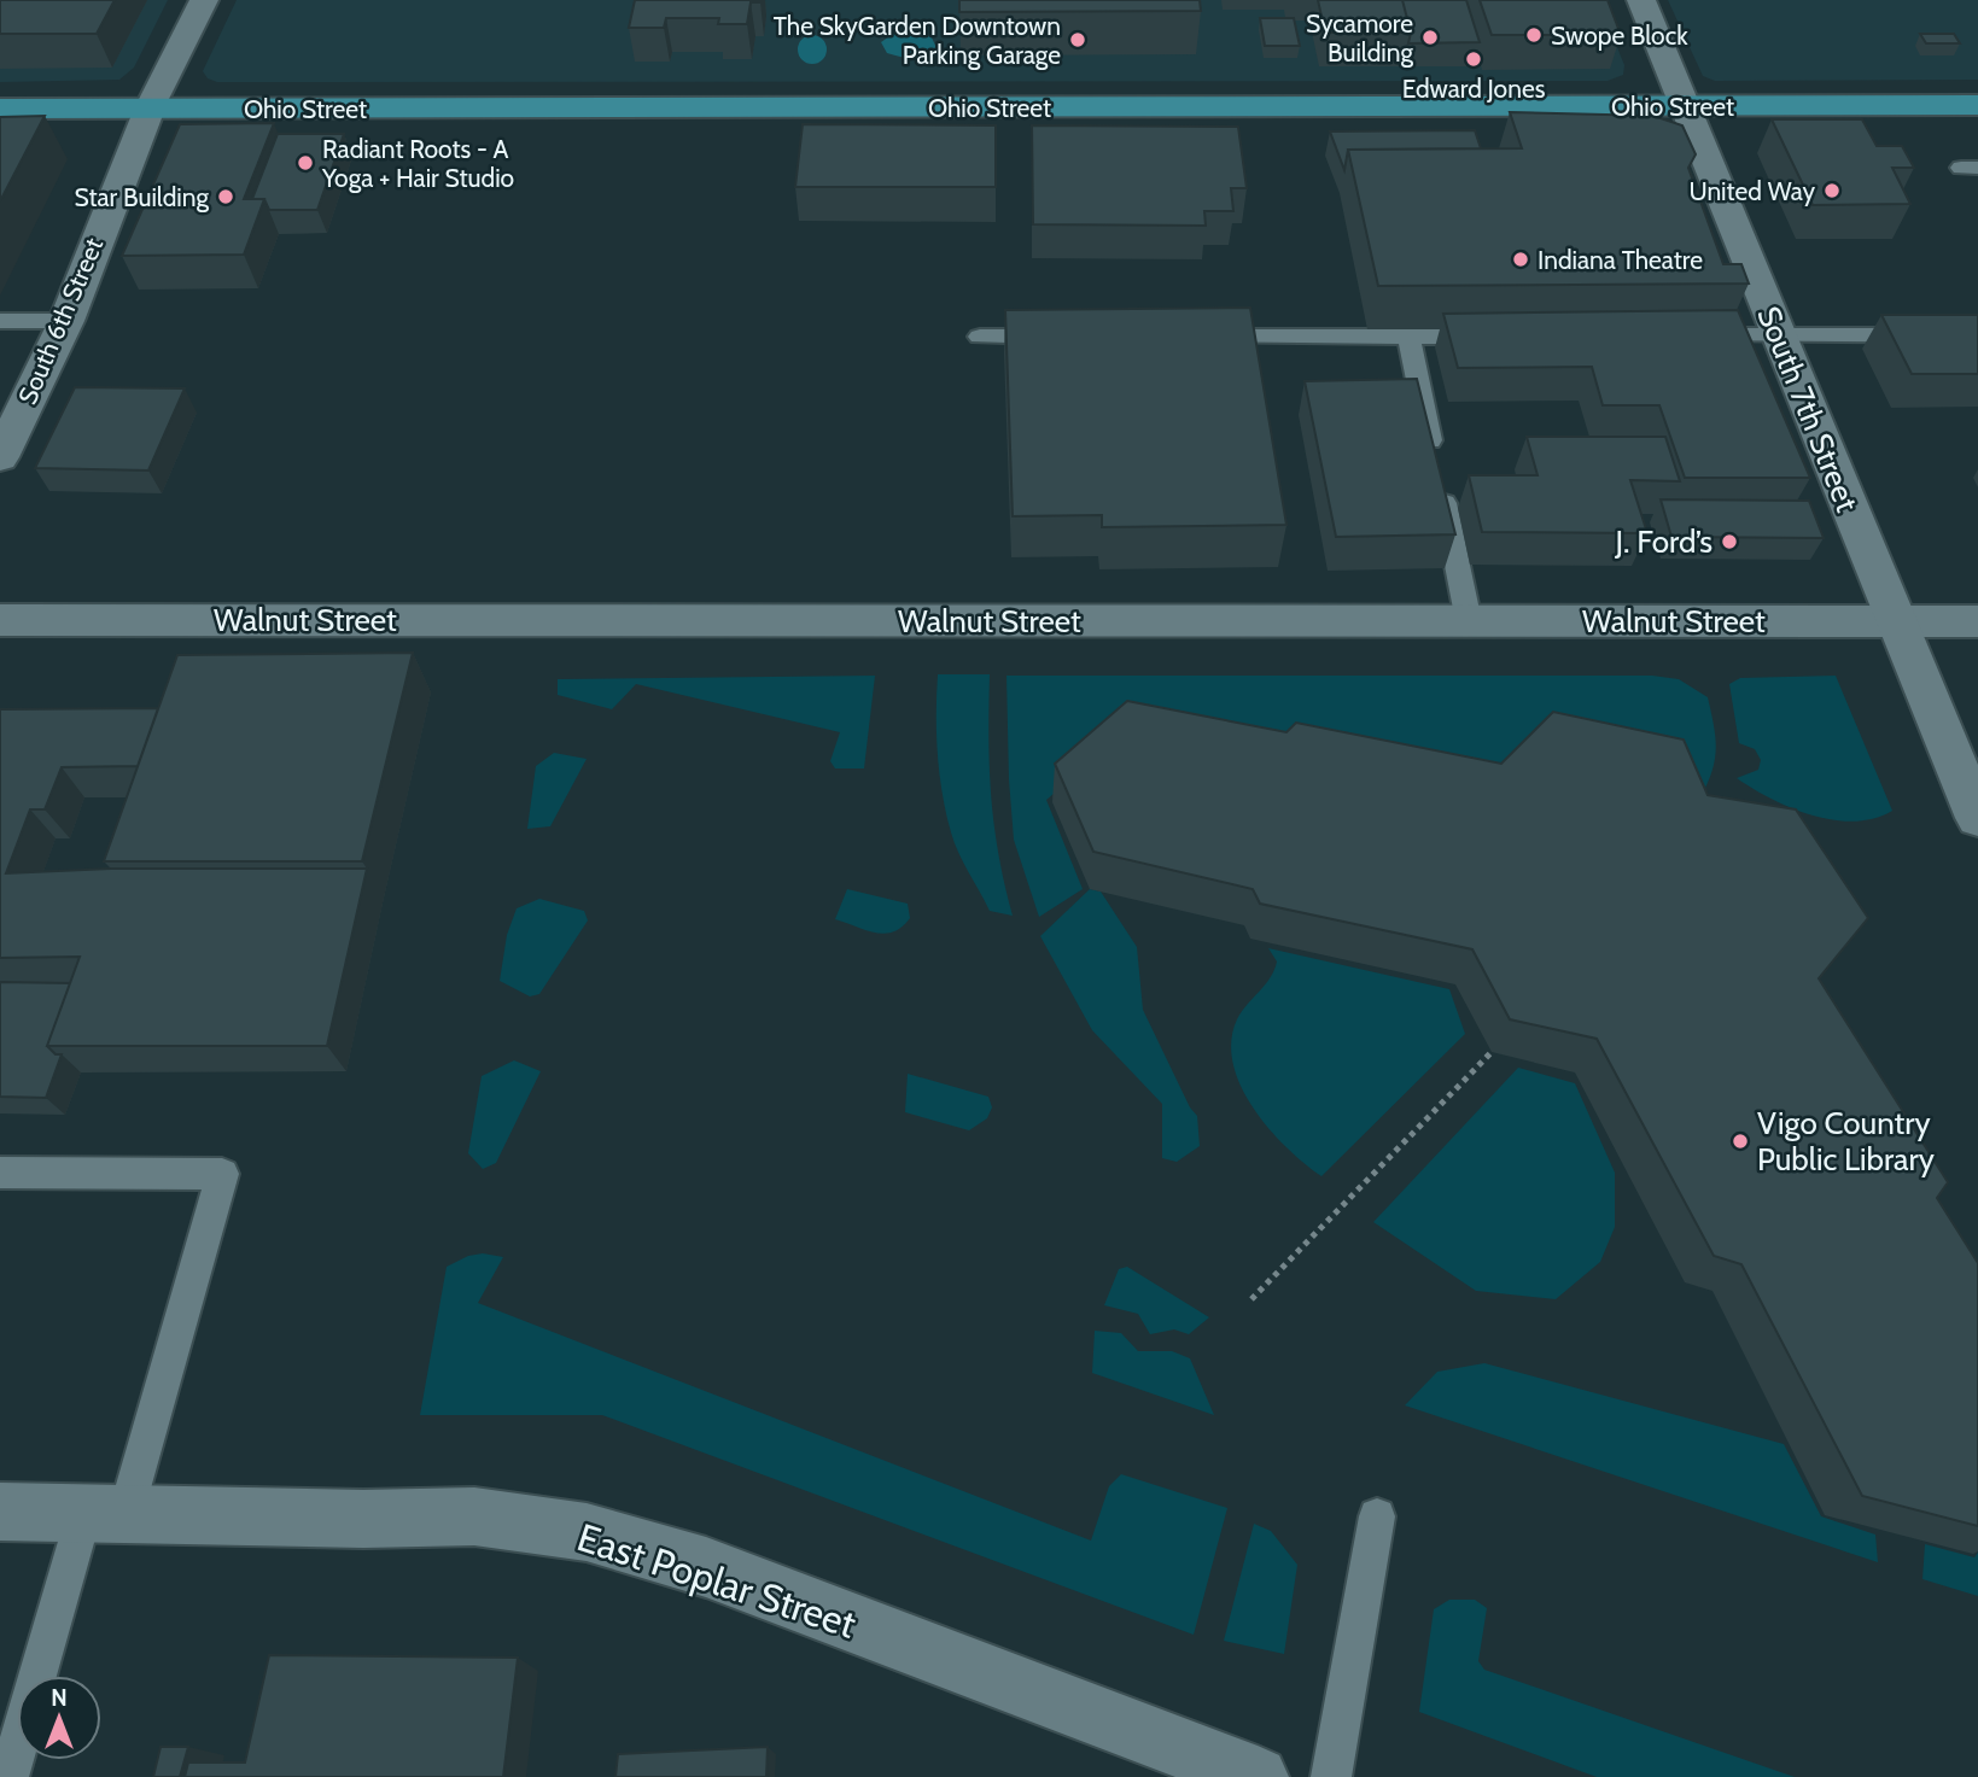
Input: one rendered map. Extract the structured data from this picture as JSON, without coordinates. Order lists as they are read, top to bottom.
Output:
{
  "streets": {
    "main road": ["Ohio Street"],
    "street": [
      "South 6th Street",
      "South 7th Street",
      "Walnut Street",
      "East Poplar Street"
    ]
  },
  "crossings": [
    ["Ohio Street", "South 6th Street"],
    ["Ohio Street", "South 7th Street"],
    ["South 7th Street", "Walnut Street"]
  ],
  "places": [
    "Swope Block",
    "Sycamore Building",
    "The SkyGarden Downtown Parking Garage",
    "Edward Jones",
    "Radiant Roots - A Yoga + Hair Studio",
    "United Way",
    "Star Building",
    "Indiana Theatre",
    "J. Ford’s",
    "Vigo Country Public Library"
  ],
  "north": "top"
}
